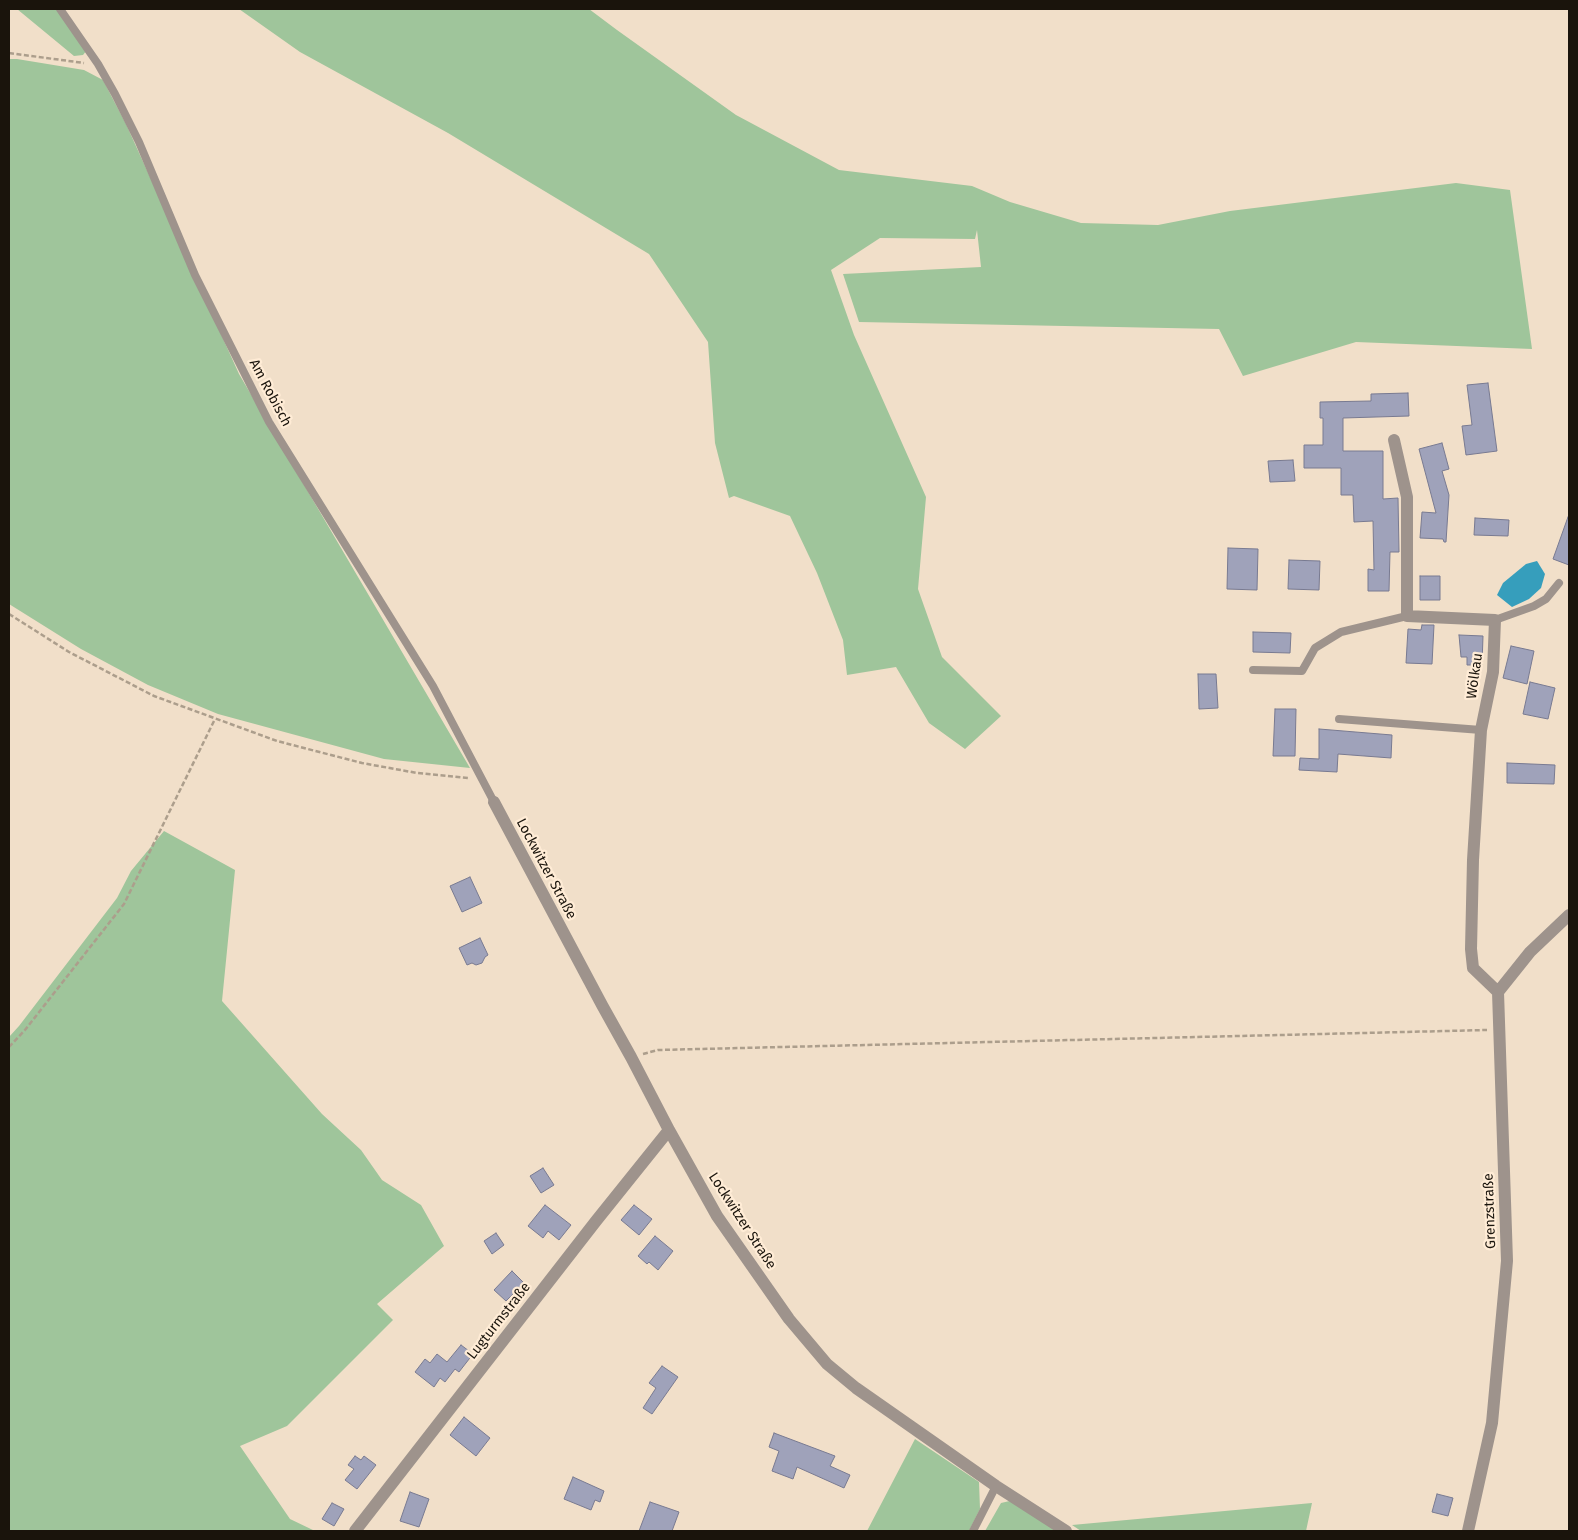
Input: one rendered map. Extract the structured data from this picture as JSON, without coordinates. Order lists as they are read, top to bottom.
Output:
{
  "streets": {
    "street": [
      "Wölkau",
      "Lockwitzer Straße",
      "Grenzstraße",
      "Lugturmstraße"
    ],
    "lane": ["Am Robisch"]
  },
  "crossings": [
    ["Am Robisch", "Lockwitzer Straße"],
    ["Wölkau", "Grenzstraße"],
    ["Lockwitzer Straße", "Lugturmstraße"]
  ]
}
